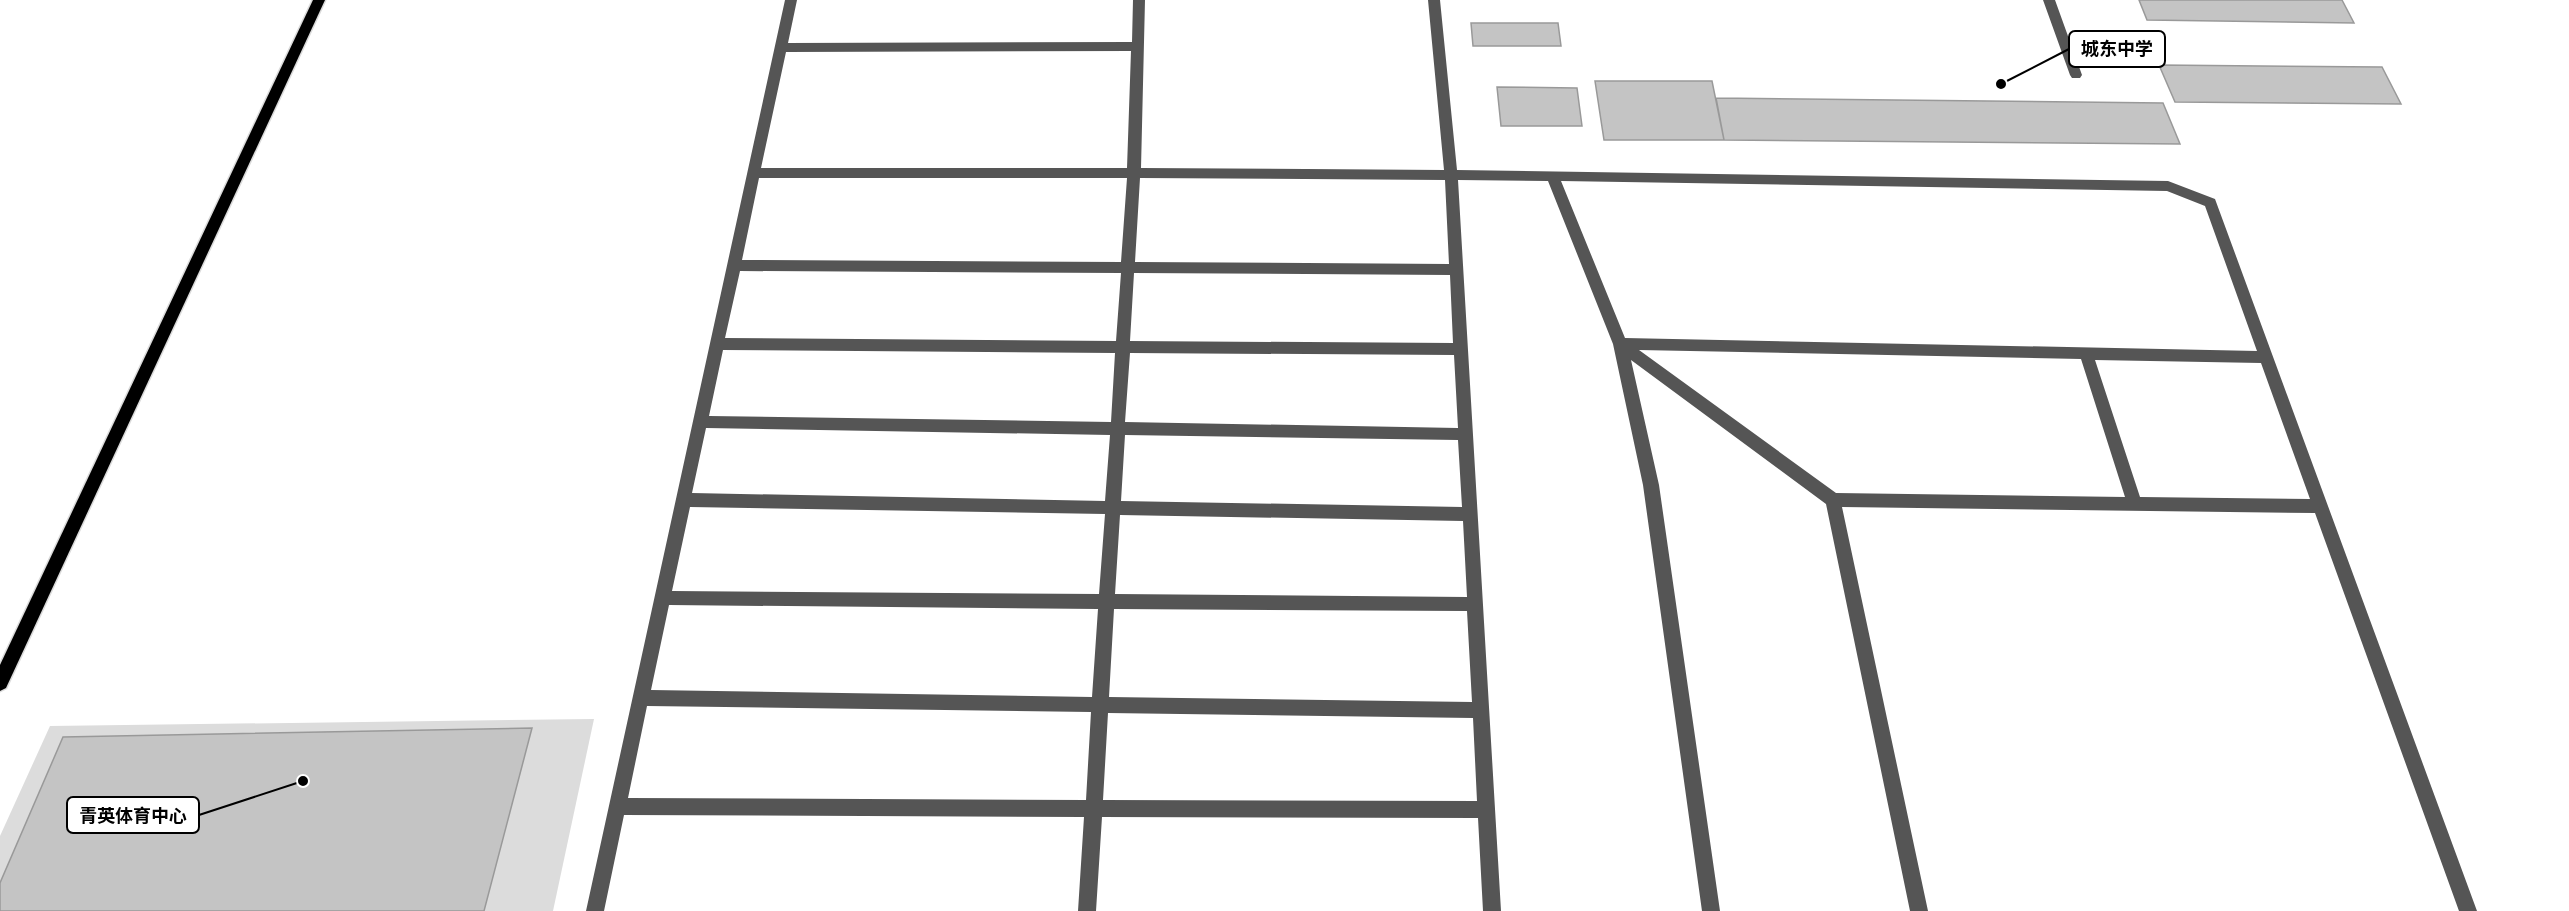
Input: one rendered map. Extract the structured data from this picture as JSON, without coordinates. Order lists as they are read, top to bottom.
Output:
{
  "places": ["城东中学", "青英体育中心"]
}
